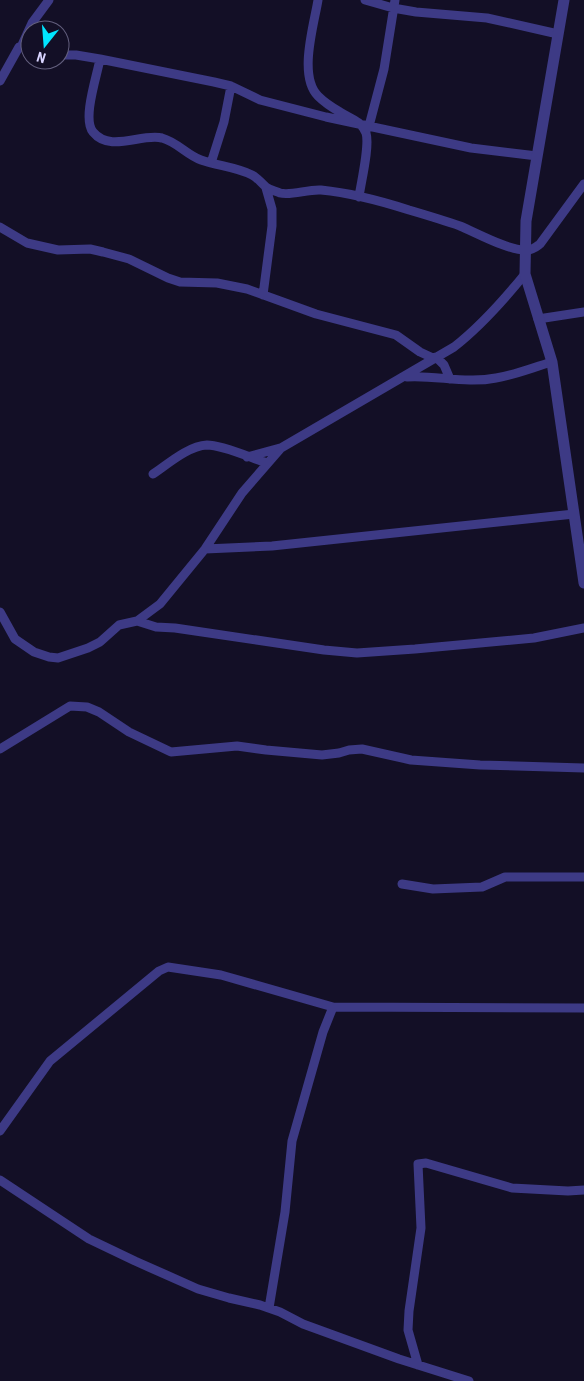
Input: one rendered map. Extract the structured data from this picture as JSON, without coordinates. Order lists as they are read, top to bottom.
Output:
{
  "north": "bottom"
}
